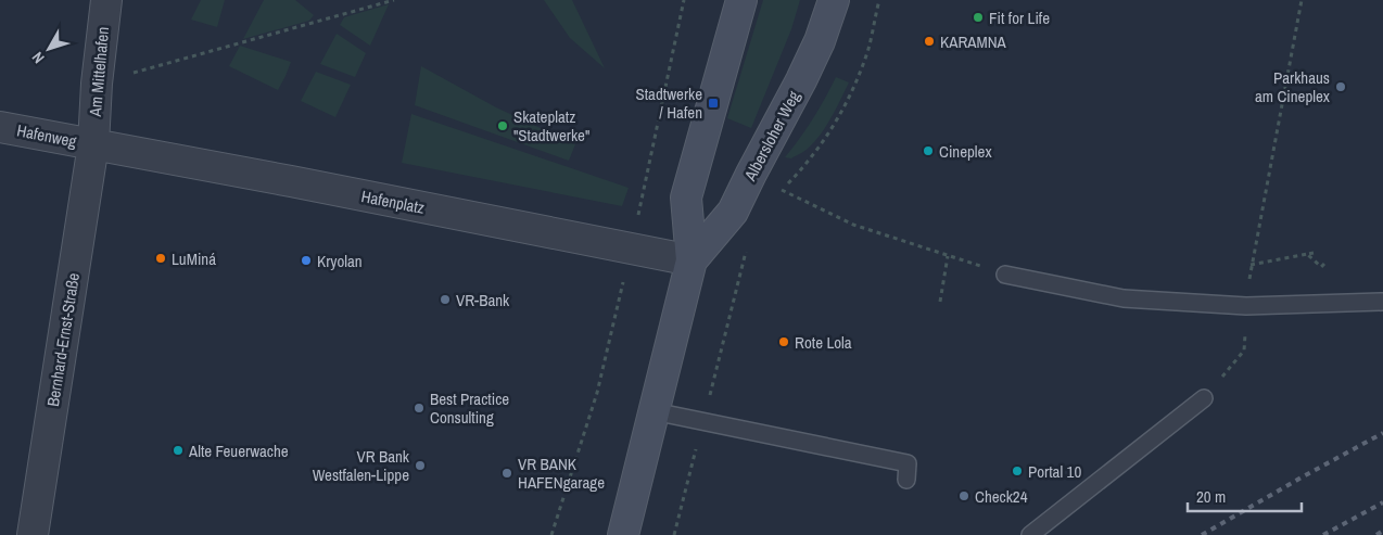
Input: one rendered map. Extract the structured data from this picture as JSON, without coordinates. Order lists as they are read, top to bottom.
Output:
{
  "streets": {
    "main road": ["Albersloher Weg"],
    "street": [
      "Am Mittelhafen",
      "Hafenweg",
      "Hafenplatz",
      "Bernhard-Ernst-Straße"
    ]
  },
  "crossings": [
    ["Am Mittelhafen", "Hafenweg"],
    ["Am Mittelhafen", "Hafenplatz"],
    ["Am Mittelhafen", "Bernhard-Ernst-Straße"],
    ["Hafenweg", "Hafenplatz"],
    ["Hafenweg", "Bernhard-Ernst-Straße"],
    ["Albersloher Weg", "Hafenplatz"],
    ["Hafenplatz", "Bernhard-Ernst-Straße"]
  ],
  "places": {
    "other": [
      "Fit for Life",
      "KARAMNA",
      "Parkhaus am Cineplex",
      "Skateplatz \"Stadtwerke\"",
      "Cineplex",
      "LuMiná",
      "Kryolan",
      "VR-Bank",
      "Rote Lola",
      "Best Practice Consulting",
      "Alte Feuerwache",
      "VR Bank Westfalen-Lippe",
      "Portal 10",
      "VR BANK HAFENgarage",
      "Check24"
    ],
    "transit": ["Stadtwerke / Hafen"]
  },
  "scale_bar": "20 m",
  "north": "bottom left"
}
